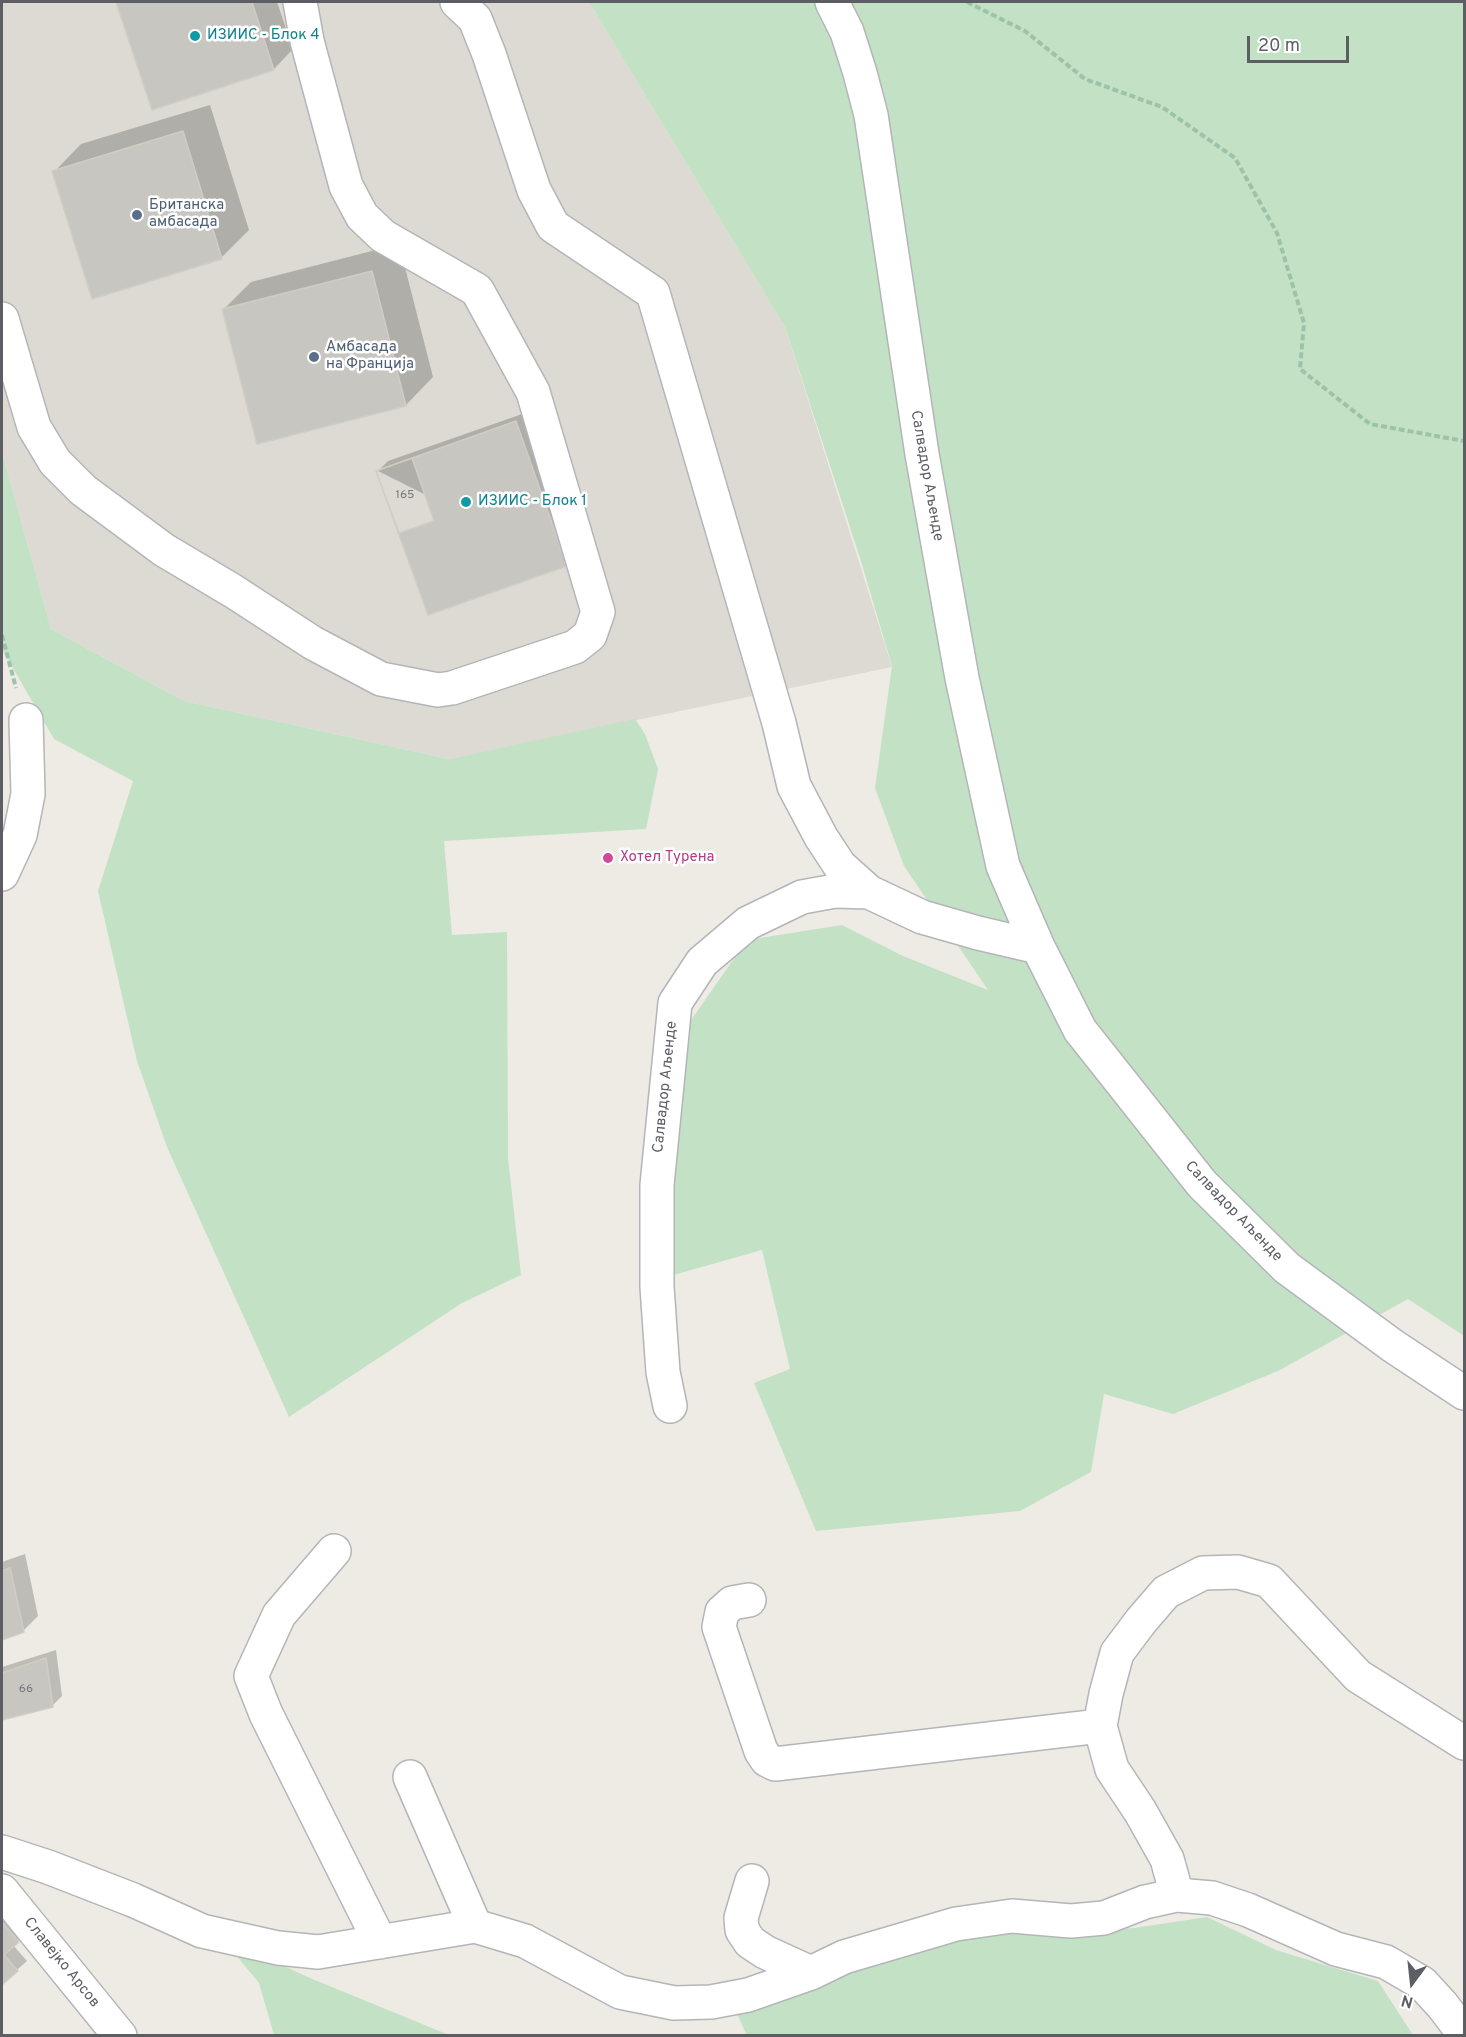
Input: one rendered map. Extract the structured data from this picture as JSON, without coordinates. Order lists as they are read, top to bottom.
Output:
{
  "streets": {
    "street": ["Салвадор Аљенде", "Славејко Арсов"]
  },
  "places": [
    "ИЗИИС - Блок 4",
    "Британска амбасада",
    "Амбасада на Франција",
    "ИЗИИС - Блок 1",
    "Хотел Турена"
  ],
  "house_numbers": ["165", "66"],
  "scale_bar": "20 m",
  "north": "bottom"
}
